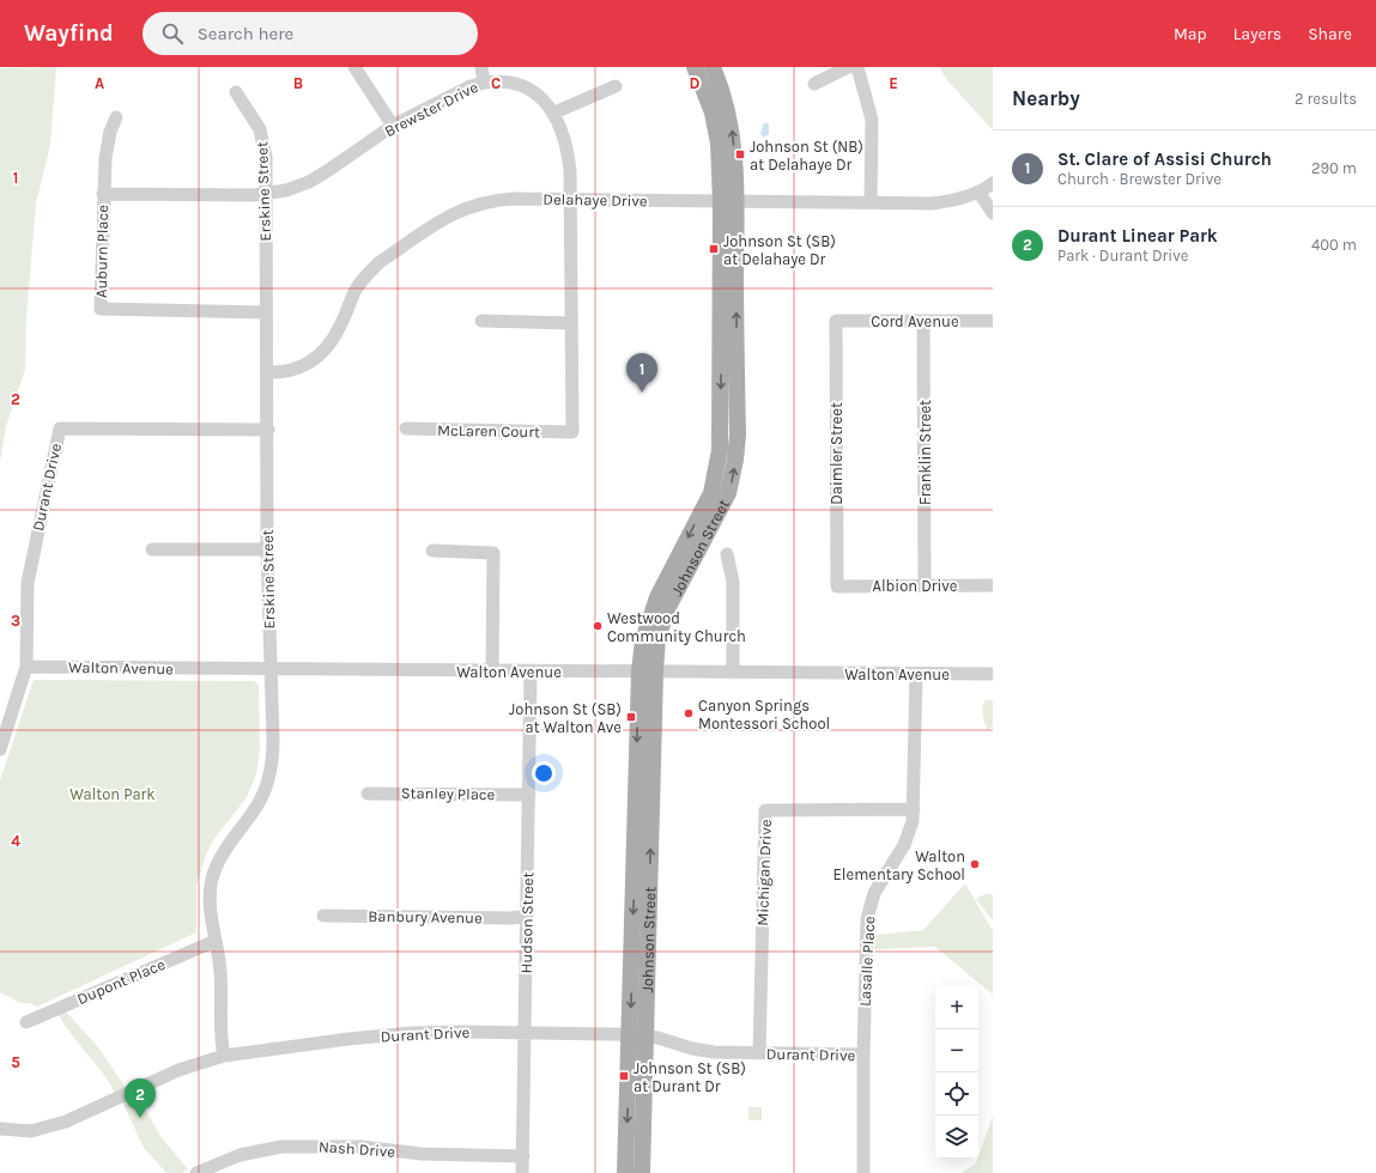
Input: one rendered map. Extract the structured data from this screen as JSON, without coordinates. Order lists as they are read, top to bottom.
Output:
{
  "streets": {
    "main road": ["Johnson Street"],
    "street": [
      "Brewster Drive",
      "Erskine Street",
      "Delahaye Drive",
      "Auburn Place",
      "Cord Avenue",
      "McLaren Court",
      "Franklin Street",
      "Daimler Street",
      "Durant Drive",
      "Albion Drive",
      "Walton Avenue",
      "Stanley Place",
      "Michigan Drive",
      "Banbury Avenue",
      "Hudson Street",
      "Lasalle Place",
      "Dupont Place",
      "Nash Drive"
    ]
  },
  "crossings": [
    ["Brewster Drive", "Erskine Street"],
    ["Brewster Drive", "Delahaye Drive"],
    ["Brewster Drive", "Auburn Place"],
    ["Brewster Drive", "McLaren Court"],
    ["Erskine Street", "Delahaye Drive"],
    ["Erskine Street", "Auburn Place"],
    ["Erskine Street", "Durant Drive"],
    ["Erskine Street", "Walton Avenue"],
    ["Erskine Street", "Dupont Place"],
    ["Delahaye Drive", "Johnson Street"],
    ["Cord Avenue", "Franklin Street"],
    ["Cord Avenue", "Daimler Street"],
    ["Franklin Street", "Albion Drive"],
    ["Daimler Street", "Albion Drive"],
    ["Durant Drive", "Johnson Street"],
    ["Durant Drive", "Walton Avenue"],
    ["Durant Drive", "Michigan Drive"],
    ["Durant Drive", "Hudson Street"],
    ["Durant Drive", "Lasalle Place"],
    ["Johnson Street", "Walton Avenue"],
    ["Walton Avenue", "Hudson Street"],
    ["Walton Avenue", "Lasalle Place"],
    ["Stanley Place", "Hudson Street"],
    ["Michigan Drive", "Lasalle Place"],
    ["Banbury Avenue", "Hudson Street"],
    ["Hudson Street", "Nash Drive"]
  ],
  "parks": ["Walton Park"],
  "places": {
    "transit": [
      "Johnson St (NB) at Delahaye Dr",
      "Johnson St (SB) at Delahaye Dr",
      "Johnson St (SB) at Walton Ave",
      "Johnson St (SB) at Durant Dr"
    ],
    "other": ["Westwood Community Church", "Canyon Springs Montessori School", "Walton Elementary School"]
  },
  "page": {
    "header": "Wayfind",
    "search": "Search here",
    "nav": ["Map", "Layers", "Share"],
    "heading": ["Nearby", "2 results"],
    "list": [
      {
        "mark": "1",
        "name": "St. Clare of Assisi Church",
        "note": "Church · Brewster Drive",
        "value": "290 m"
      },
      {
        "mark": "2",
        "name": "Durant Linear Park",
        "note": "Park · Durant Drive",
        "value": "400 m"
      }
    ],
    "pins": ["1", "2"],
    "map_buttons": ["+", "−"]
  },
  "grid": {
    "columns": [
      "A",
      "B",
      "C",
      "D",
      "E"
    ],
    "rows": [
      "1",
      "2",
      "3",
      "4",
      "5"
    ]
  }
}
